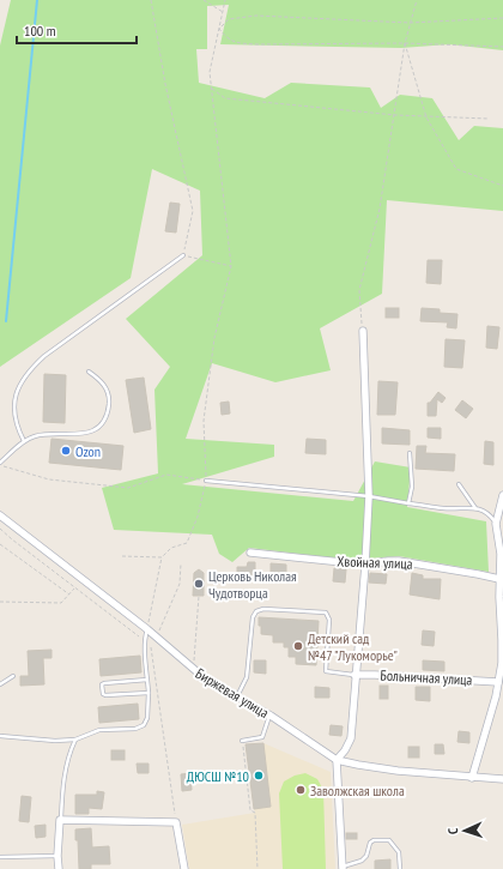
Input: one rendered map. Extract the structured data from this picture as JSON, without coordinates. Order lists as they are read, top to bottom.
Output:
{
  "streets": {
    "street": ["Хвойная улица", "Больничная улица", "Биржевая улица"]
  },
  "places": [
    "Ozon",
    "Церковь Николая Чудотворца",
    "Детский сад №47 \"Лукоморье\"",
    "ДЮСШ №10",
    "Заволжская школа"
  ],
  "scale_bar": "100 m",
  "north": "left"
}
